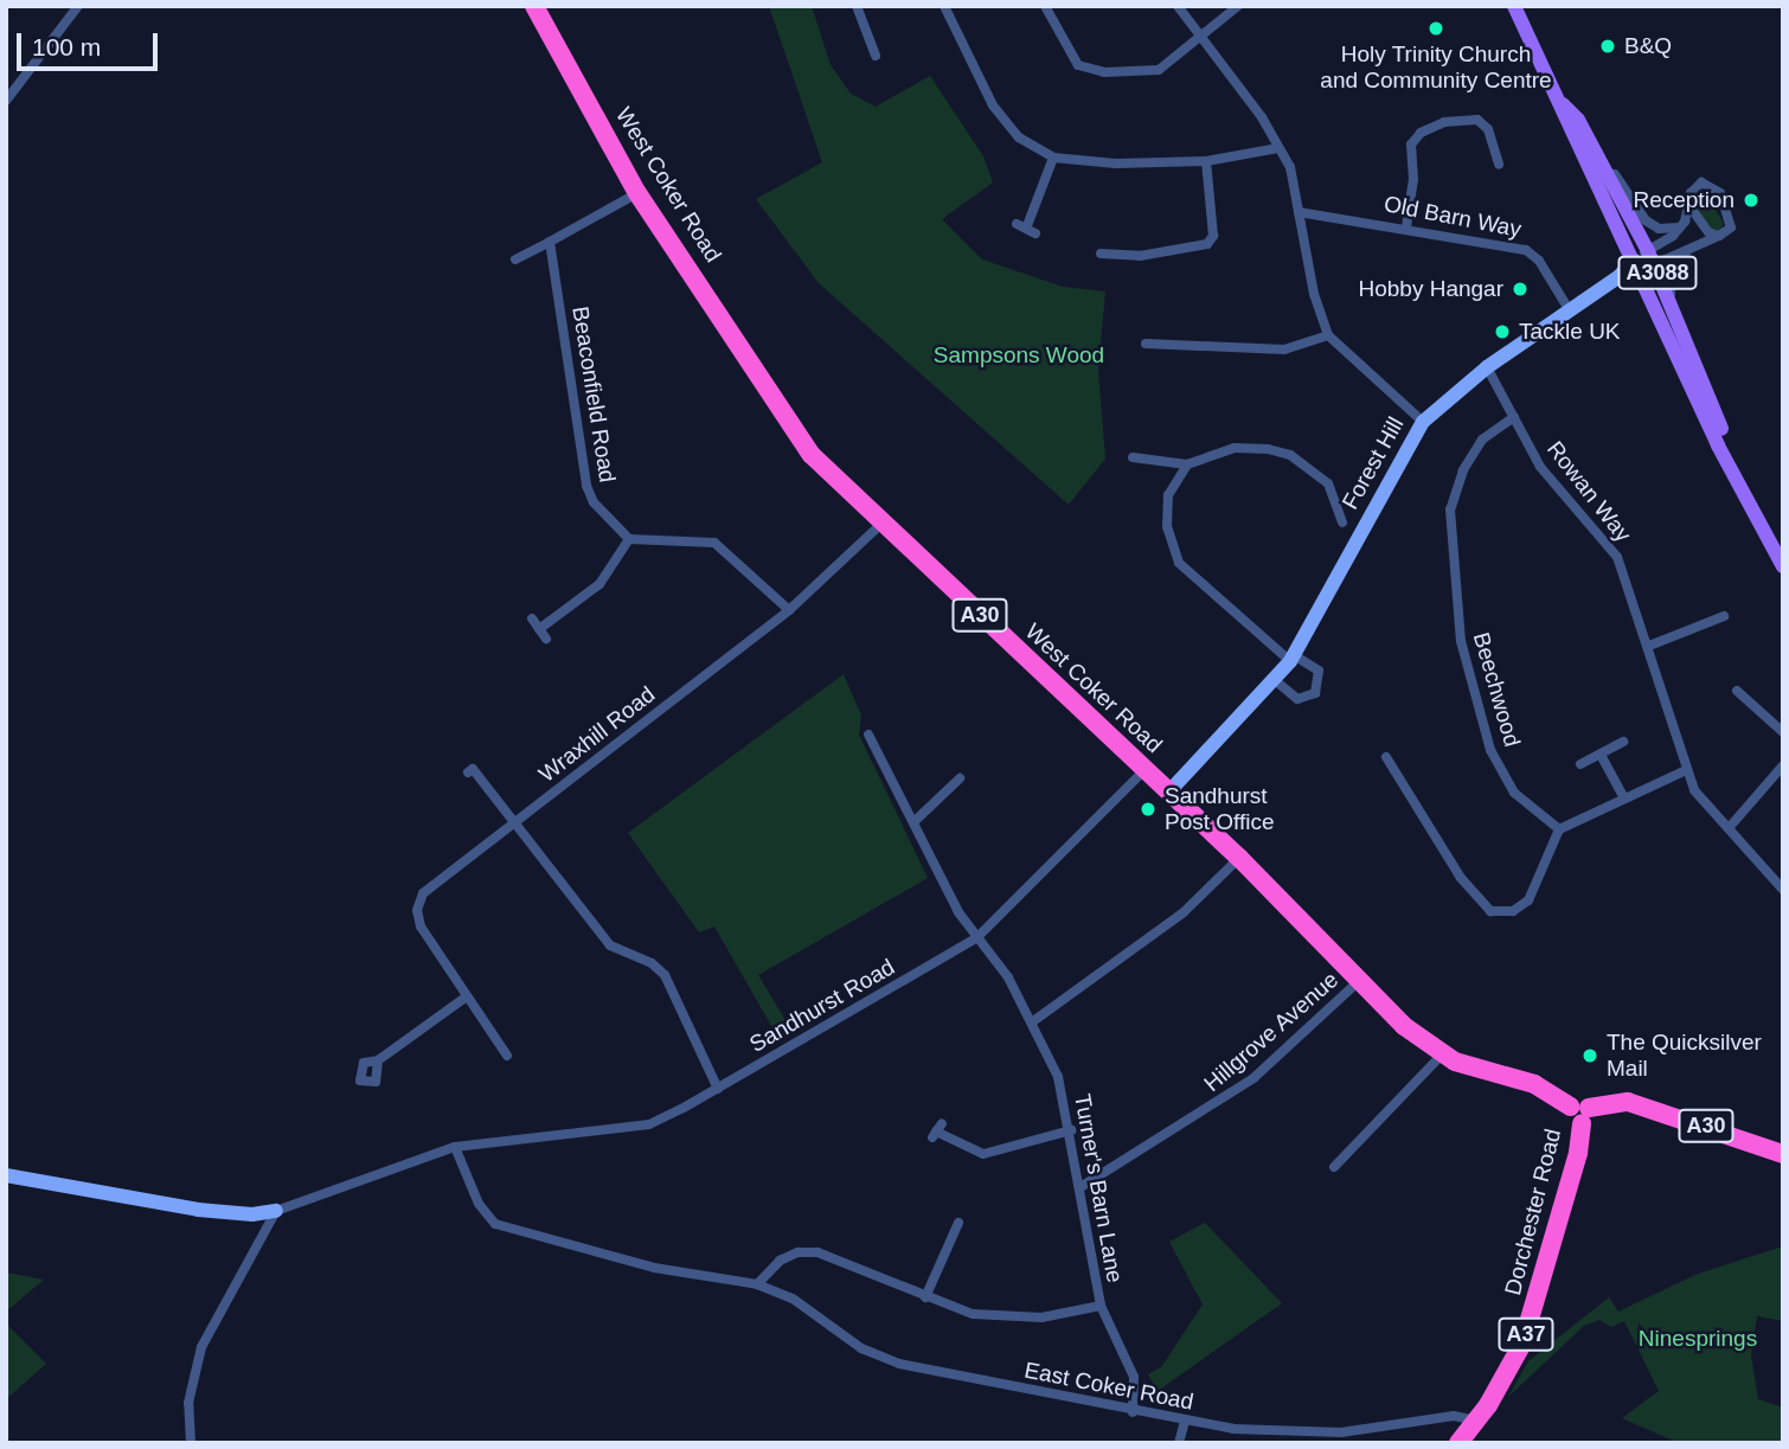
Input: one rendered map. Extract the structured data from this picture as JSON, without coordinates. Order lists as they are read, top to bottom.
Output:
{
  "streets": {
    "highway": [
      "West Coker Road",
      "A30",
      "Dorchester Road",
      "A37"
    ],
    "main road": ["A3088"],
    "street": [
      "Old Barn Way",
      "Beaconfield Road",
      "Forest Hill",
      "Rowan Way",
      "Beechwood",
      "Wraxhill Road",
      "Sandhurst Road",
      "Hillgrove Avenue",
      "Turner's Barn Lane",
      "East Coker Road"
    ]
  },
  "crossings": [
    ["West Coker Road", "Forest Hill"],
    ["West Coker Road", "A30"],
    ["West Coker Road", "Wraxhill Road"],
    ["West Coker Road", "Sandhurst Road"],
    ["West Coker Road", "Hillgrove Avenue"],
    ["West Coker Road", "Dorchester Road"],
    ["Old Barn Way", "Forest Hill"],
    ["A3088", "Forest Hill"],
    ["Forest Hill", "Rowan Way"],
    ["Rowan Way", "Beechwood"],
    ["A30", "Dorchester Road"],
    ["Sandhurst Road", "Turner's Barn Lane"],
    ["Sandhurst Road", "East Coker Road"],
    ["Hillgrove Avenue", "Turner's Barn Lane"],
    ["Turner's Barn Lane", "East Coker Road"],
    ["Dorchester Road", "East Coker Road"]
  ],
  "parks": ["Sampsons Wood", "Ninesprings"],
  "places": [
    "Holy Trinity Church and Community Centre",
    "B&Q",
    "Reception",
    "Hobby Hangar",
    "Tackle UK",
    "Sandhurst Post Office",
    "The Quicksilver Mail"
  ],
  "scale_bar": "100 m"
}
